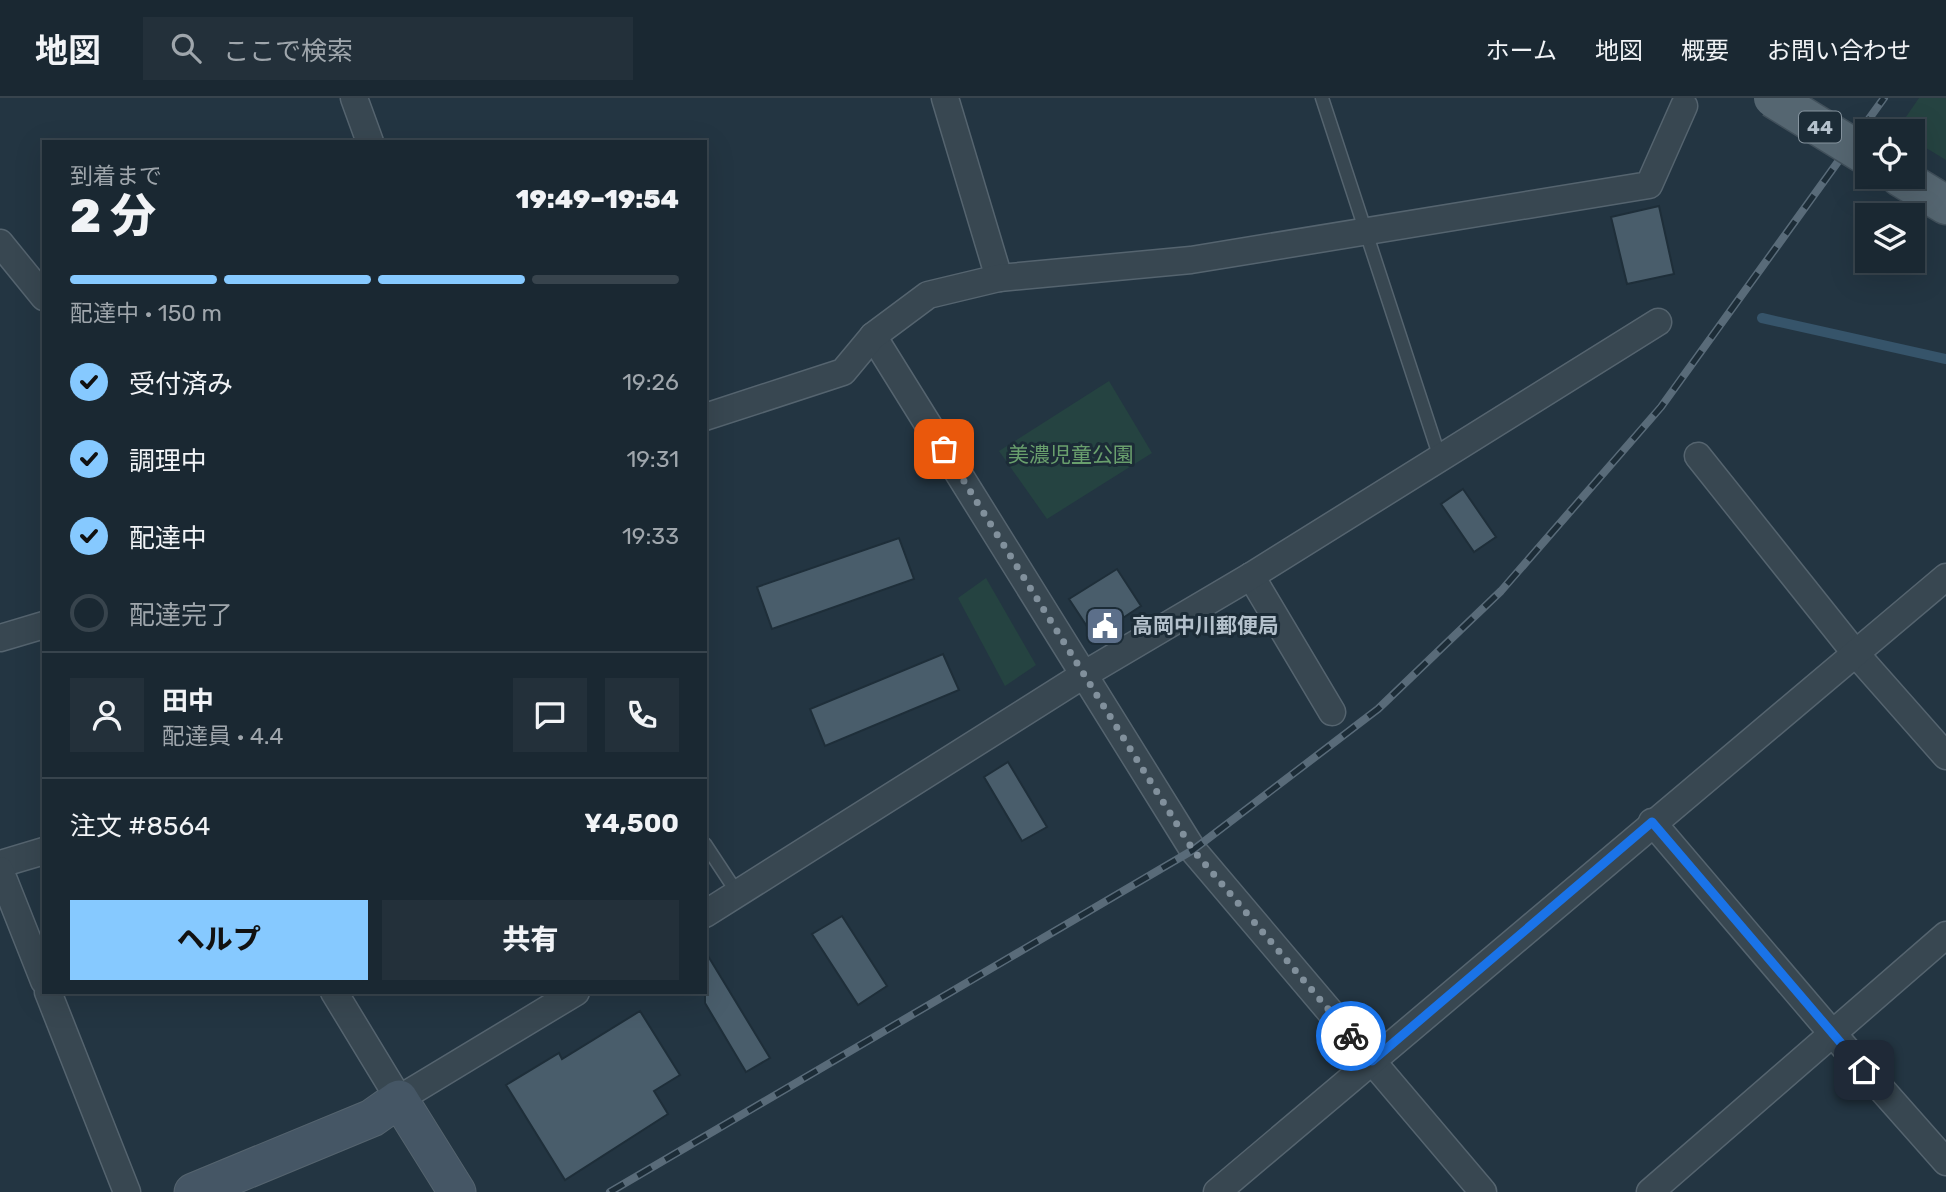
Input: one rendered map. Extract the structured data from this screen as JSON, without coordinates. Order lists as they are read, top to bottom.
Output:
{
  "streets": {
    "main road": ["44"]
  },
  "parks": ["美濃児童公園"],
  "places": {
    "public building": ["高岡中川郵便局"]
  },
  "page": {
    "header": "地図",
    "search": "ここで検索",
    "nav": [
      "ホーム",
      "地図",
      "概要",
      "お問い合わせ"
    ],
    "heading": ["2 分", "到着まで", "19:49–19:54"],
    "panel": [
      "田中",
      "配達員 · 4.4",
      "注文 #8564",
      "¥4,500"
    ],
    "bar": "配達中 · 150 m",
    "list": [
      ["受付済み", "19:26"],
      ["調理中", "19:31"],
      ["配達中", "19:33"],
      "配達完了"
    ],
    "buttons": ["ヘルプ", "共有"]
  }
}
